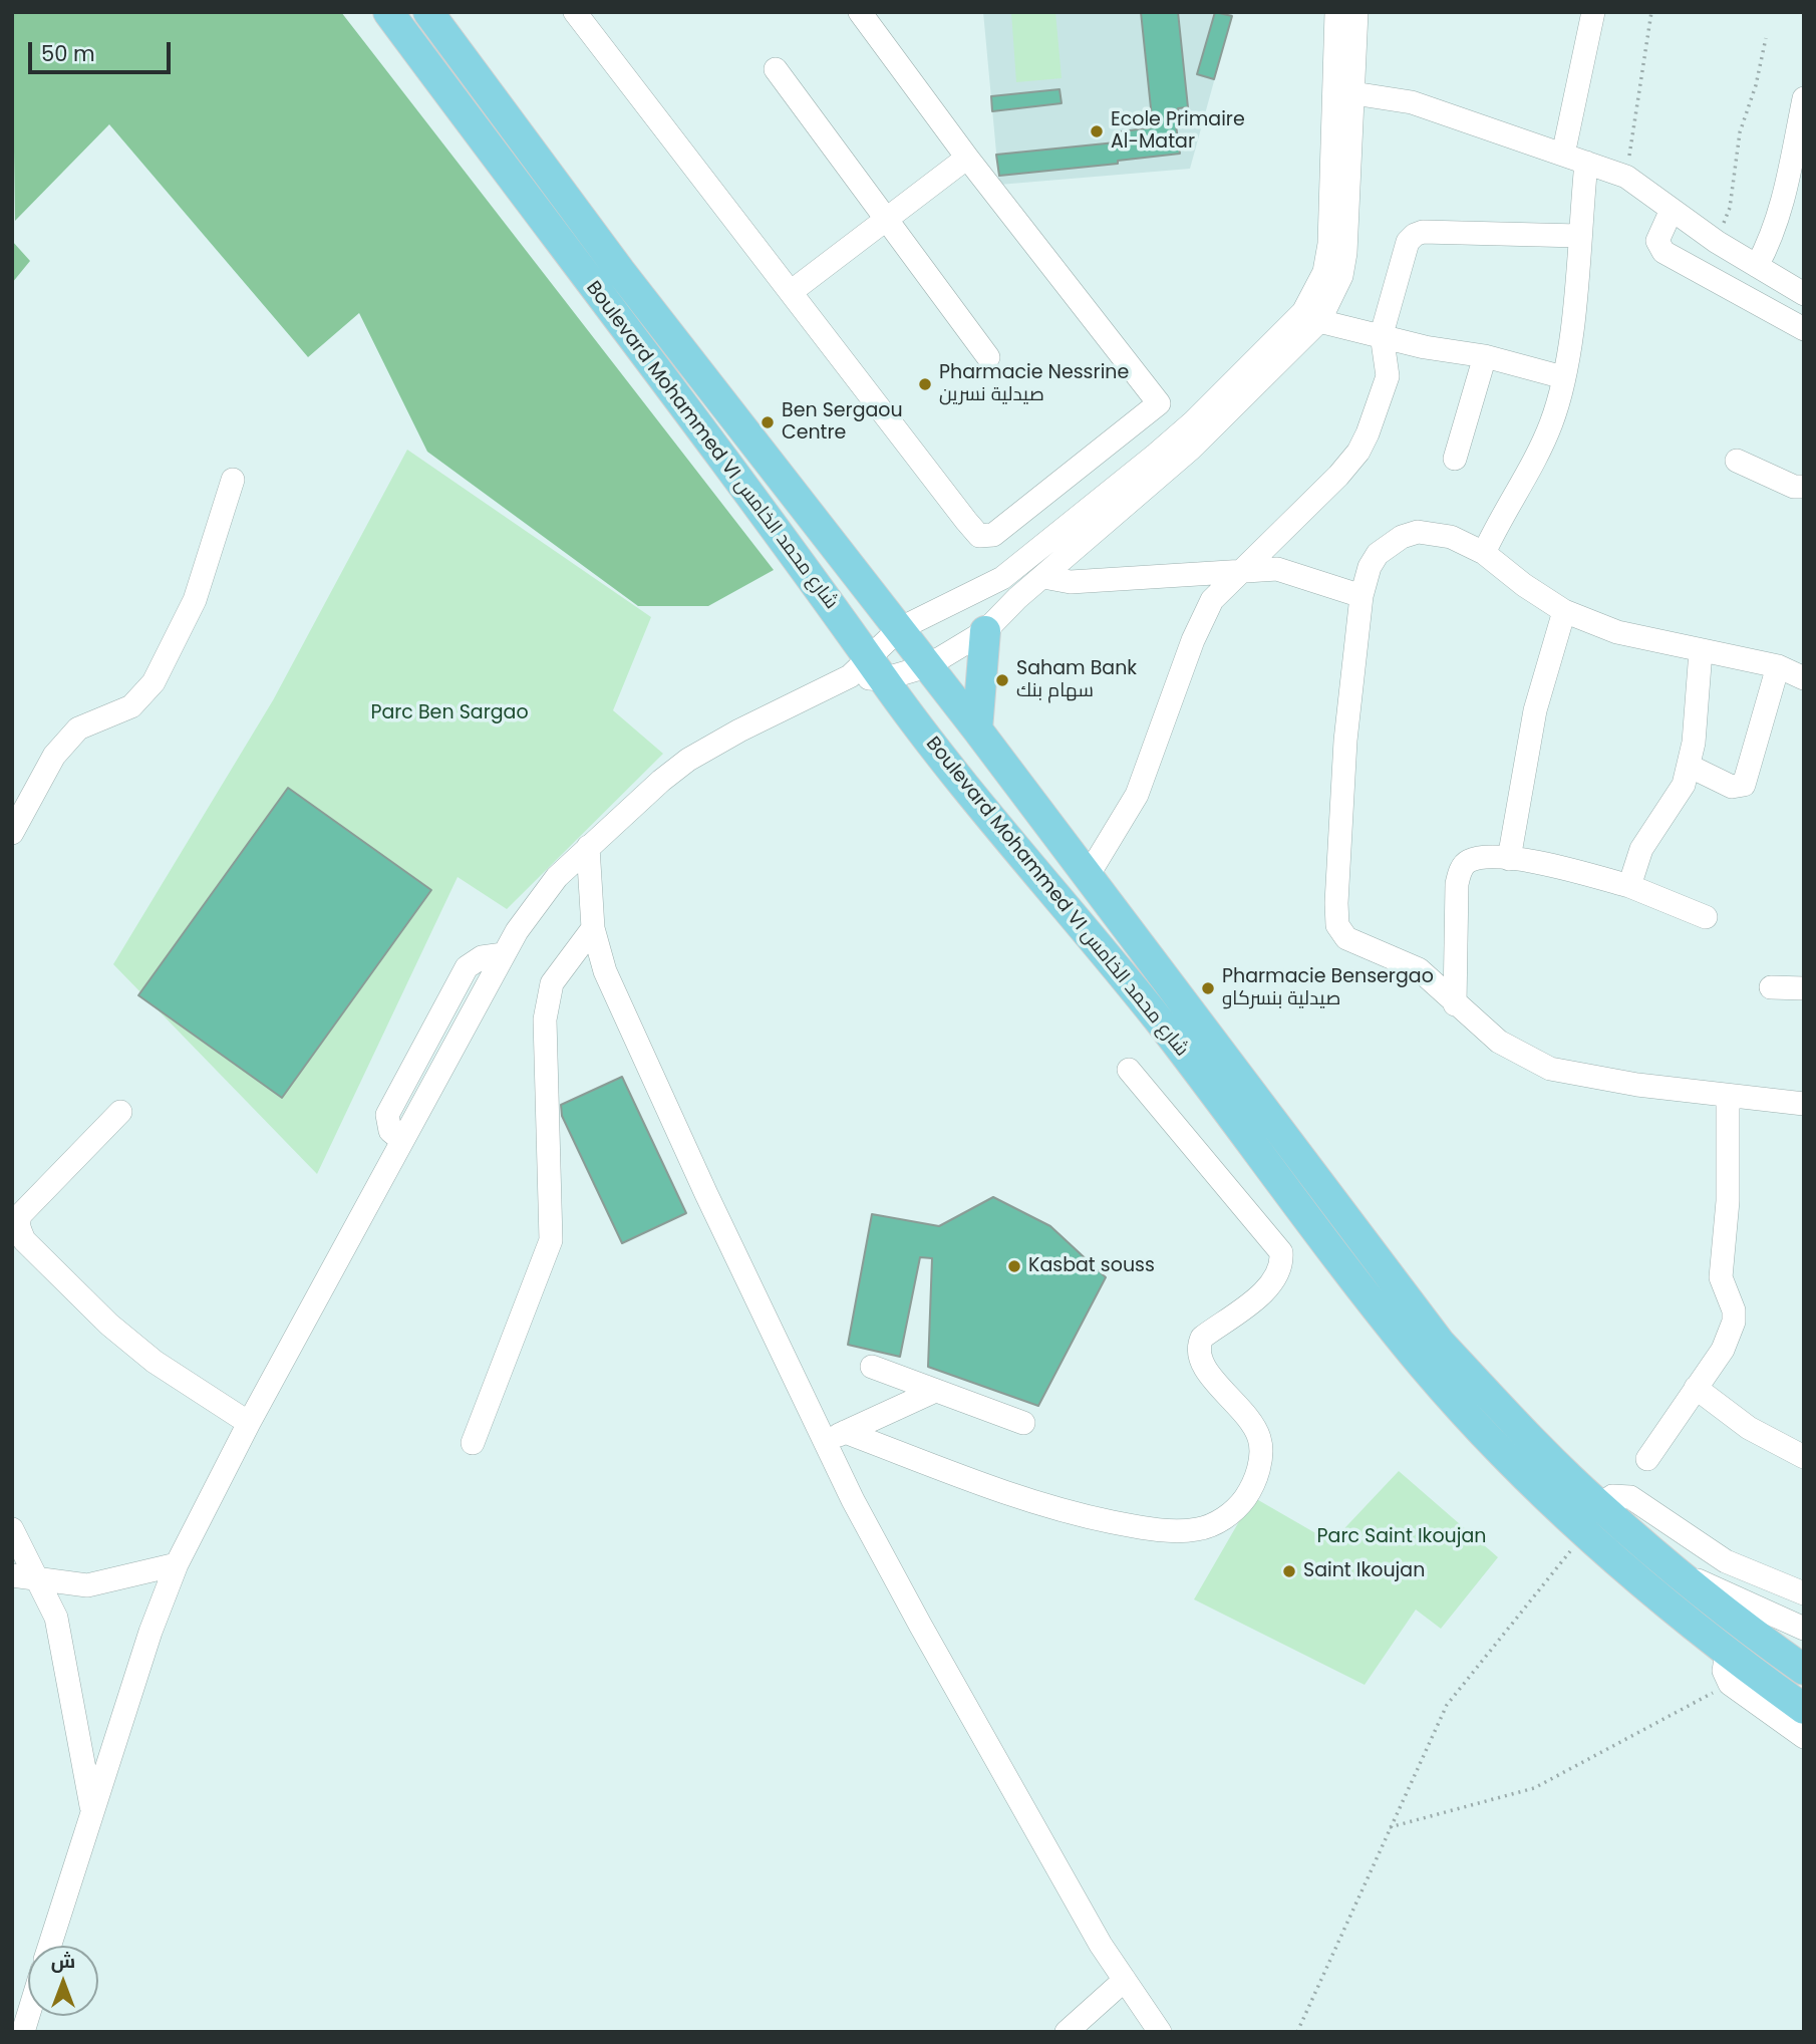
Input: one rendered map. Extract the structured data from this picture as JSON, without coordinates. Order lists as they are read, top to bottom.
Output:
{
  "streets": {
    "main road": ["Boulevard Mohammed VI شارع محمد الخامس"]
  },
  "parks": ["Parc Ben Sargao", "Parc Saint Ikoujan"],
  "places": [
    "Ecole Primaire Al-Matar",
    "Pharmacie Nessrine صيدلية نسرين",
    "Ben Sergaou Centre",
    "Saham Bank سهام بنك",
    "Pharmacie Bensergao صيدلية بنسركاو",
    "Kasbat souss",
    "Saint Ikoujan"
  ],
  "scale_bar": "50 m",
  "north": "top"
}
